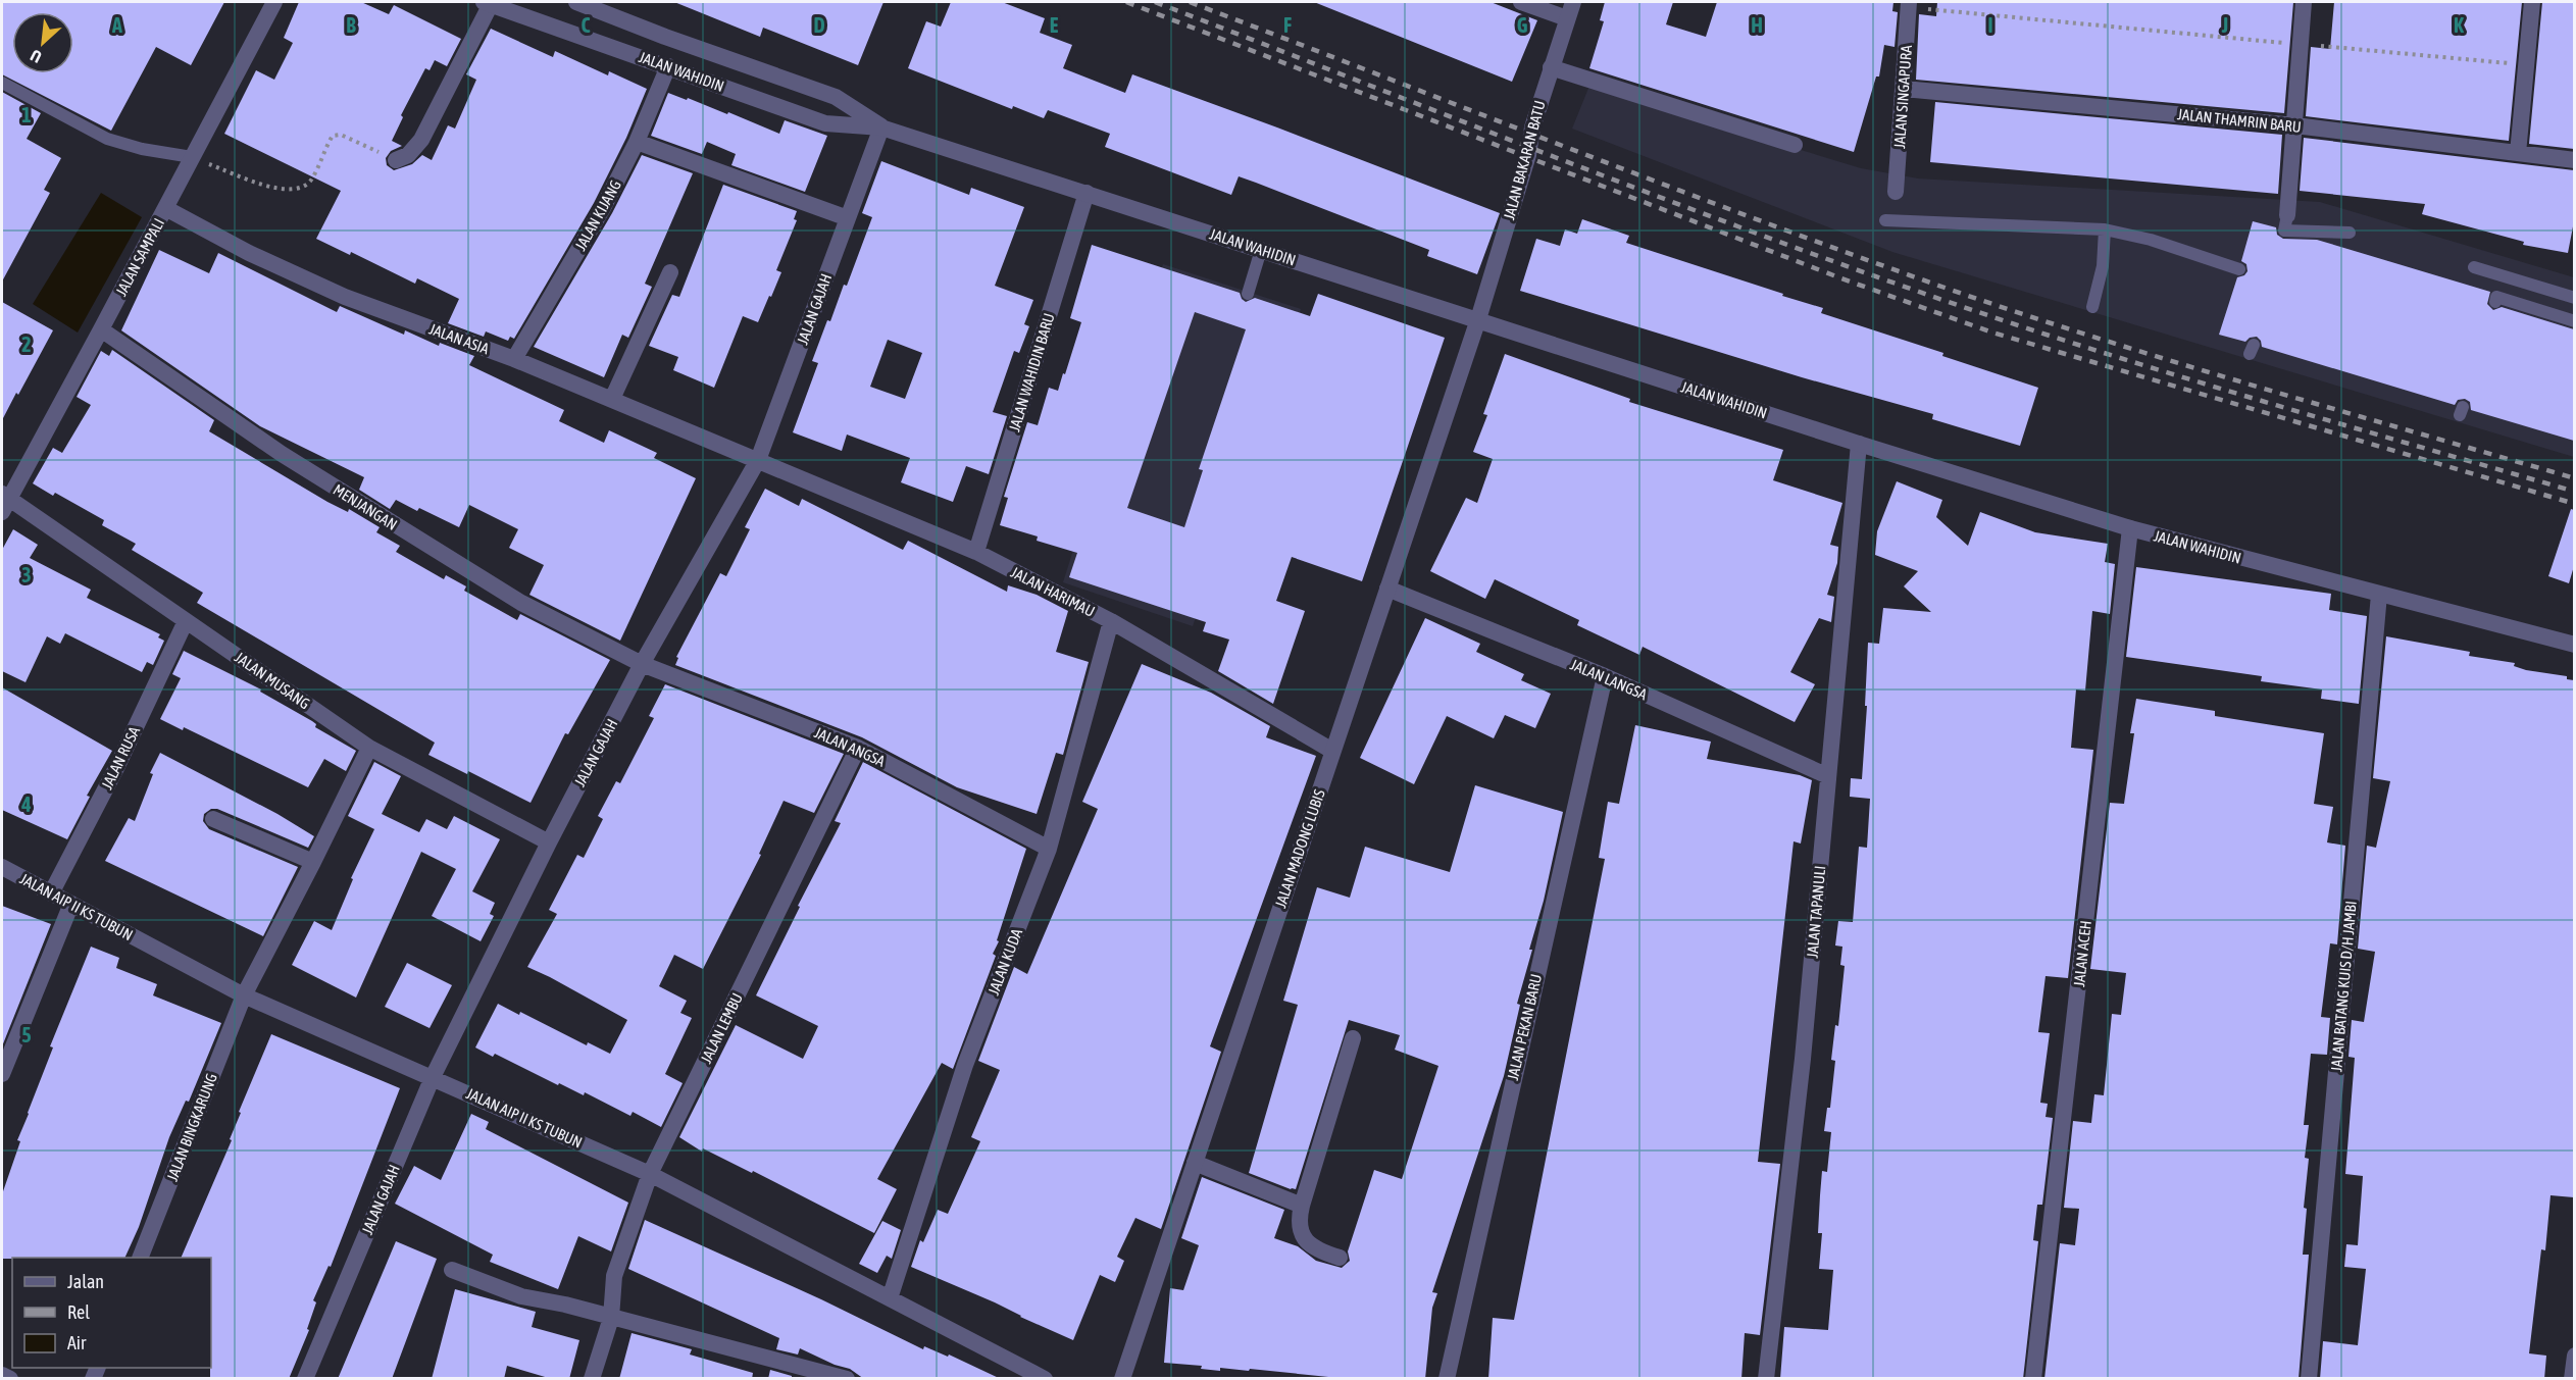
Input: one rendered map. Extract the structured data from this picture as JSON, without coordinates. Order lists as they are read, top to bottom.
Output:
{
  "streets": {
    "street": [
      "JALAN WAHIDIN",
      "JALAN SINGAPURA",
      "JALAN THAMRIN BARU",
      "JALAN BAKARAN BATU",
      "JALAN KIJANG",
      "JALAN SAMPALI",
      "JALAN GAJAH",
      "JALAN ASIA",
      "JALAN WAHIDIN BARU",
      "MENJANGAN",
      "JALAN HARIMAU",
      "JALAN LANGSA",
      "JALAN MUSANG",
      "JALAN ANGSA",
      "JALAN RUSA",
      "JALAN MADONG LUBIS",
      "JALAN AIP II KS TUBUN",
      "JALAN TAPANULI",
      "JALAN ACEH",
      "JALAN KUDA",
      "JALAN BATANG KUIS D/H JAMBI",
      "JALAN PEKAN BARU",
      "JALAN LEMBU",
      "JALAN BINGKARUNG"
    ]
  },
  "crossings": [
    ["JALAN WAHIDIN", "JALAN BAKARAN BATU"],
    ["JALAN WAHIDIN", "JALAN KIJANG"],
    ["JALAN WAHIDIN", "JALAN GAJAH"],
    ["JALAN WAHIDIN", "JALAN WAHIDIN BARU"],
    ["JALAN WAHIDIN", "JALAN MADONG LUBIS"],
    ["JALAN WAHIDIN", "JALAN TAPANULI"],
    ["JALAN WAHIDIN", "JALAN ACEH"],
    ["JALAN WAHIDIN", "JALAN BATANG KUIS D/H JAMBI"],
    ["JALAN SINGAPURA", "JALAN THAMRIN BARU"],
    ["JALAN BAKARAN BATU", "JALAN MADONG LUBIS"],
    ["JALAN KIJANG", "JALAN ASIA"],
    ["JALAN SAMPALI", "JALAN ASIA"],
    ["JALAN SAMPALI", "MENJANGAN"],
    ["JALAN SAMPALI", "JALAN MUSANG"],
    ["JALAN GAJAH", "JALAN ASIA"],
    ["JALAN GAJAH", "MENJANGAN"],
    ["JALAN GAJAH", "JALAN HARIMAU"],
    ["JALAN GAJAH", "JALAN MUSANG"],
    ["JALAN GAJAH", "JALAN ANGSA"],
    ["JALAN GAJAH", "JALAN AIP II KS TUBUN"],
    ["JALAN ASIA", "JALAN HARIMAU"],
    ["JALAN WAHIDIN BARU", "JALAN HARIMAU"],
    ["MENJANGAN", "JALAN ANGSA"],
    ["JALAN HARIMAU", "JALAN MADONG LUBIS"],
    ["JALAN HARIMAU", "JALAN KUDA"],
    ["JALAN LANGSA", "JALAN MADONG LUBIS"],
    ["JALAN LANGSA", "JALAN TAPANULI"],
    ["JALAN LANGSA", "JALAN PEKAN BARU"],
    ["JALAN MUSANG", "JALAN RUSA"],
    ["JALAN MUSANG", "JALAN BINGKARUNG"],
    ["JALAN ANGSA", "JALAN KUDA"],
    ["JALAN ANGSA", "JALAN LEMBU"],
    ["JALAN RUSA", "JALAN AIP II KS TUBUN"],
    ["JALAN AIP II KS TUBUN", "JALAN KUDA"],
    ["JALAN AIP II KS TUBUN", "JALAN LEMBU"],
    ["JALAN AIP II KS TUBUN", "JALAN BINGKARUNG"]
  ],
  "legend": ["Jalan", "Rel", "Air"],
  "north": "bottom left",
  "grid": {
    "columns": [
      "A",
      "B",
      "C",
      "D",
      "E",
      "F",
      "G",
      "H",
      "I",
      "J",
      "K"
    ],
    "rows": [
      "1",
      "2",
      "3",
      "4",
      "5"
    ]
  }
}
